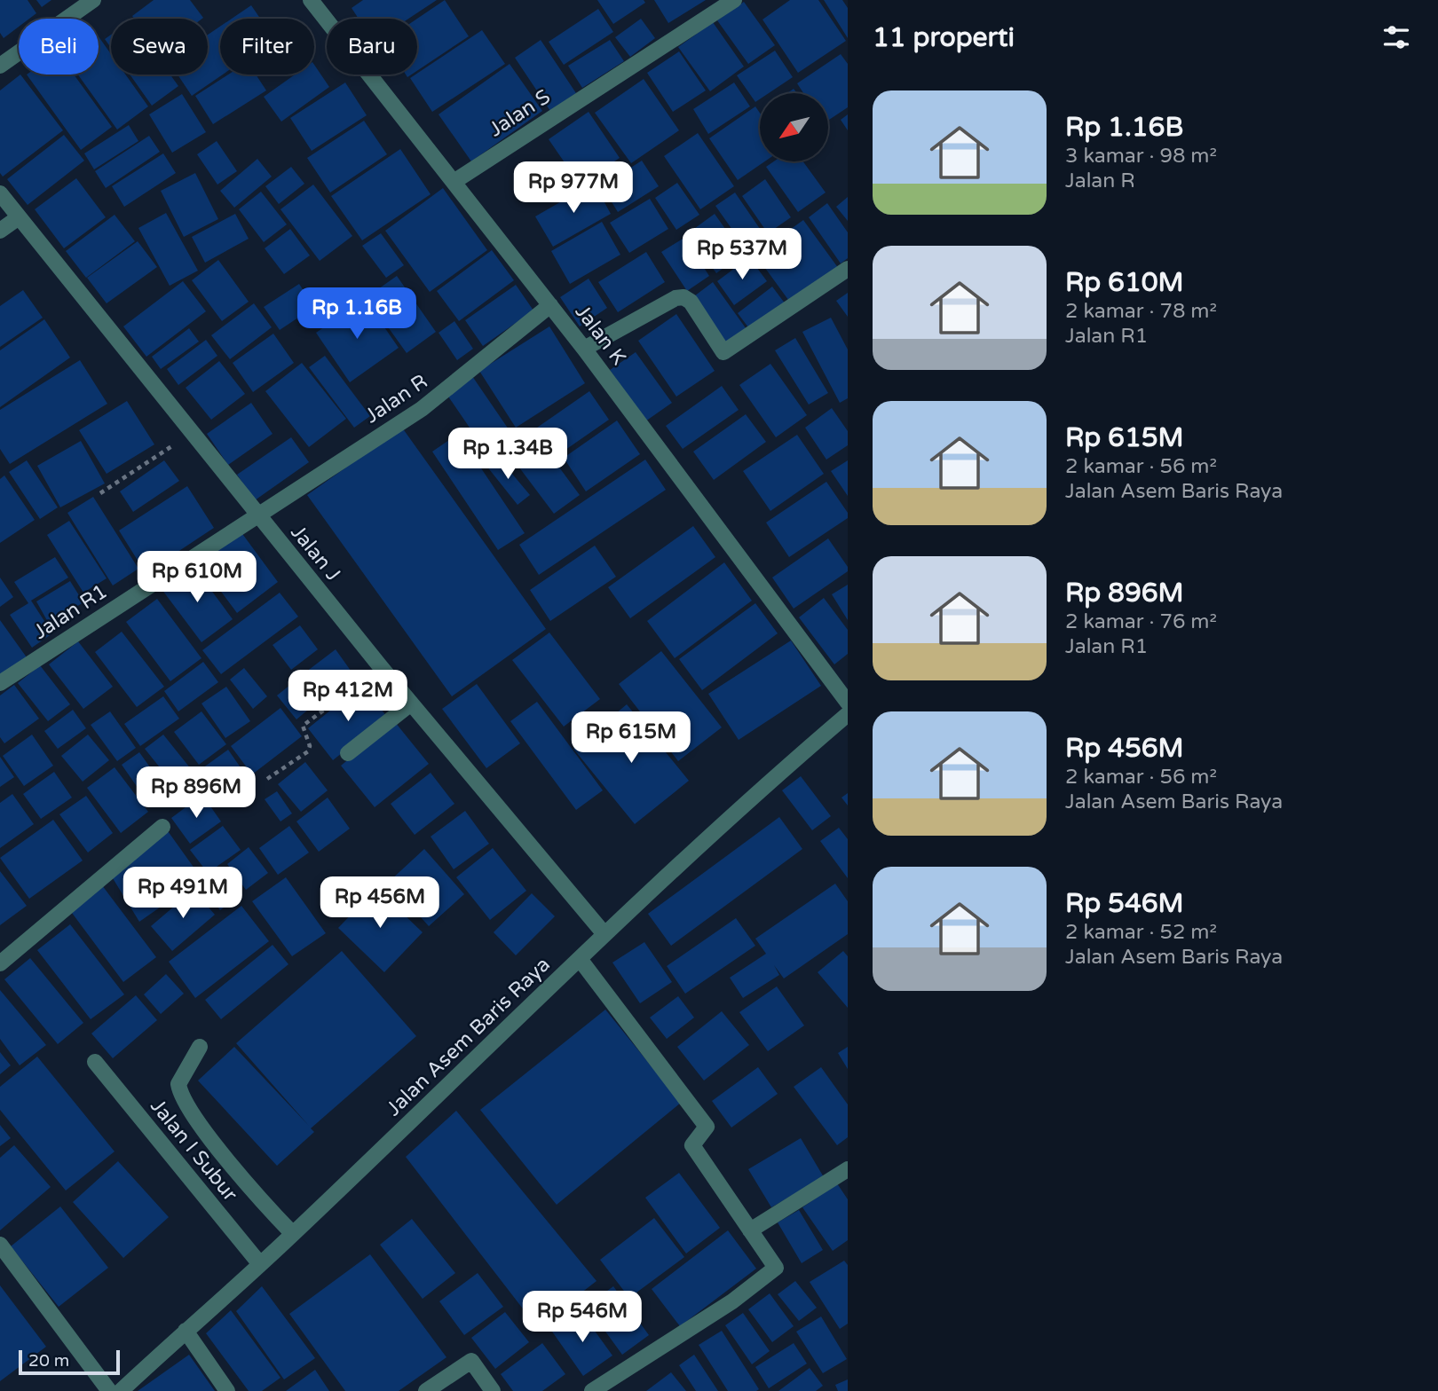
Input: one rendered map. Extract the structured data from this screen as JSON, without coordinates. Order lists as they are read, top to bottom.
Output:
{
  "streets": {
    "street": [
      "Jalan S",
      "Jalan K",
      "Jalan R",
      "Jalan J",
      "Jalan R1",
      "Jalan Asem Baris Raya",
      "Jalan I Subur"
    ]
  },
  "crossings": [
    ["Jalan S", "Jalan K"],
    ["Jalan K", "Jalan R"],
    ["Jalan R", "Jalan J"],
    ["Jalan R", "Jalan R1"],
    ["Jalan J", "Jalan R1"],
    ["Jalan J", "Jalan Asem Baris Raya"],
    ["Jalan Asem Baris Raya", "Jalan I Subur"]
  ],
  "scale_bar": "20 m",
  "north": "bottom left",
  "page": {
    "heading": "11 properti",
    "chip": [
      "Beli",
      "Sewa",
      "Filter",
      "Baru"
    ],
    "list": [
      {
        "name": "Rp 1.16B",
        "note": "3 kamar · 98 m² · Jalan R"
      },
      {
        "name": "Rp 610M",
        "note": "2 kamar · 78 m² · Jalan R1"
      },
      {
        "name": "Rp 615M",
        "note": "2 kamar · 56 m² · Jalan Asem Baris Raya"
      },
      {
        "name": "Rp 896M",
        "note": "2 kamar · 76 m² · Jalan R1"
      },
      {
        "name": "Rp 456M",
        "note": "2 kamar · 56 m² · Jalan Asem Baris Raya"
      },
      {
        "name": "Rp 546M",
        "note": "2 kamar · 52 m² · Jalan Asem Baris Raya"
      }
    ],
    "price": [
      "Rp 977M",
      "Rp 537M",
      "Rp 1.16B",
      "Rp 1.34B",
      "Rp 610M",
      "Rp 412M",
      "Rp 615M",
      "Rp 896M",
      "Rp 491M",
      "Rp 456M",
      "Rp 546M"
    ],
    "scale": "20 m"
  }
}
